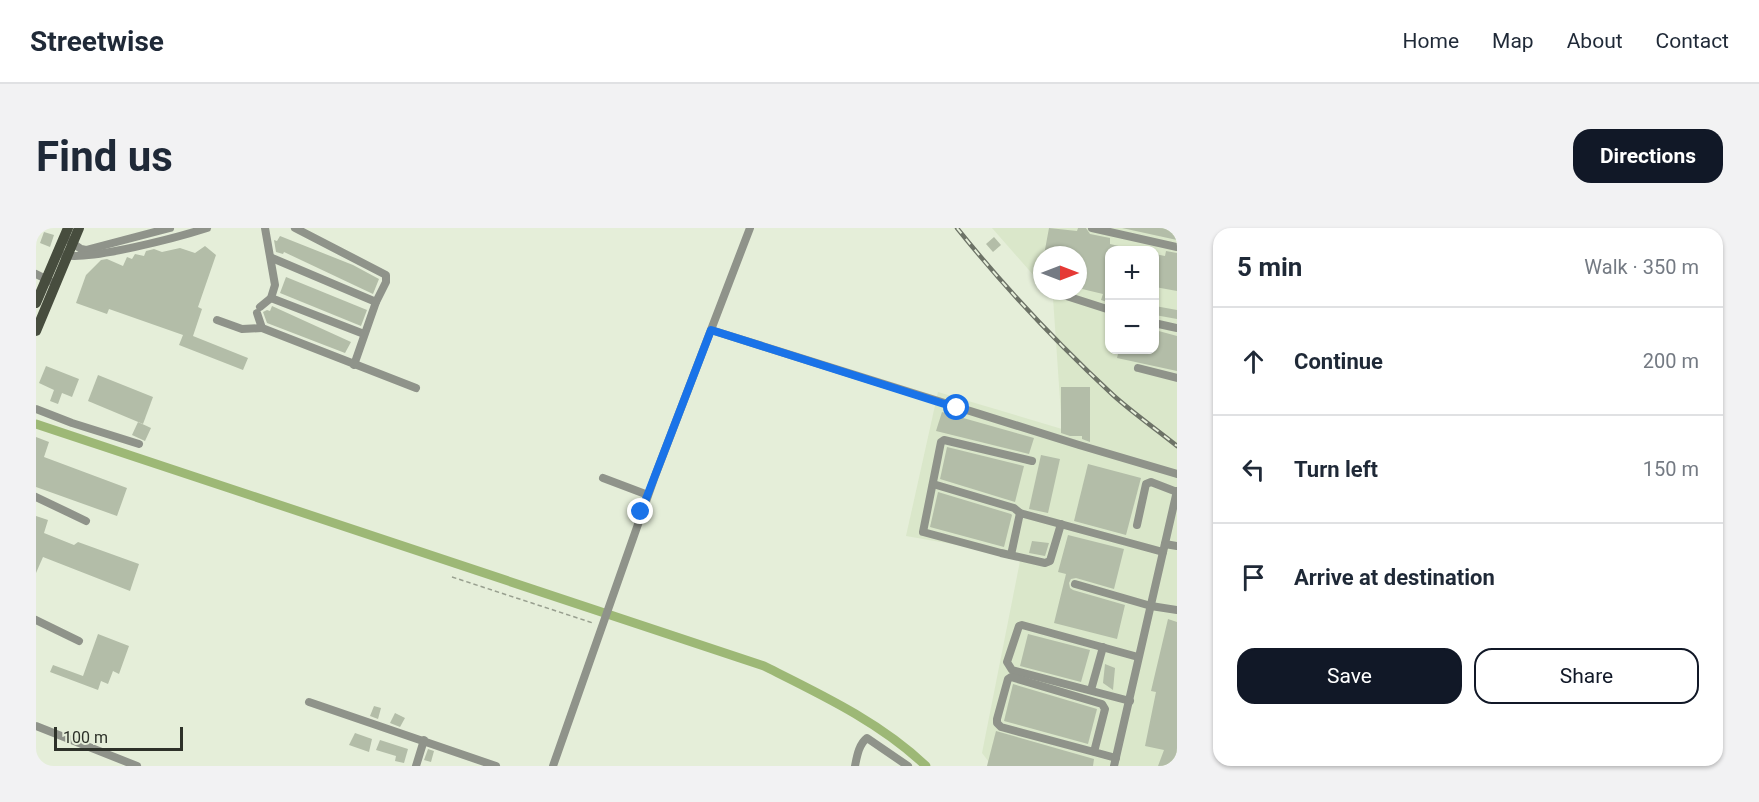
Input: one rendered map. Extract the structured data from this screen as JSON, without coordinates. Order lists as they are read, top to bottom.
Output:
{
  "scale_bar": "100 m",
  "north": "right",
  "page": {
    "header": "Streetwise",
    "nav": [
      "Home",
      "Map",
      "About",
      "Contact"
    ],
    "buttons": [
      "Directions",
      ["Save", "Share"]
    ],
    "title": "Find us",
    "heading": ["5 min", "Walk · 350 m"],
    "map_buttons": ["+", "−"],
    "list": [
      ["Continue", "200 m"],
      ["Turn left", "150 m"],
      "Arrive at destination"
    ],
    "scale": "100 m"
  }
}
